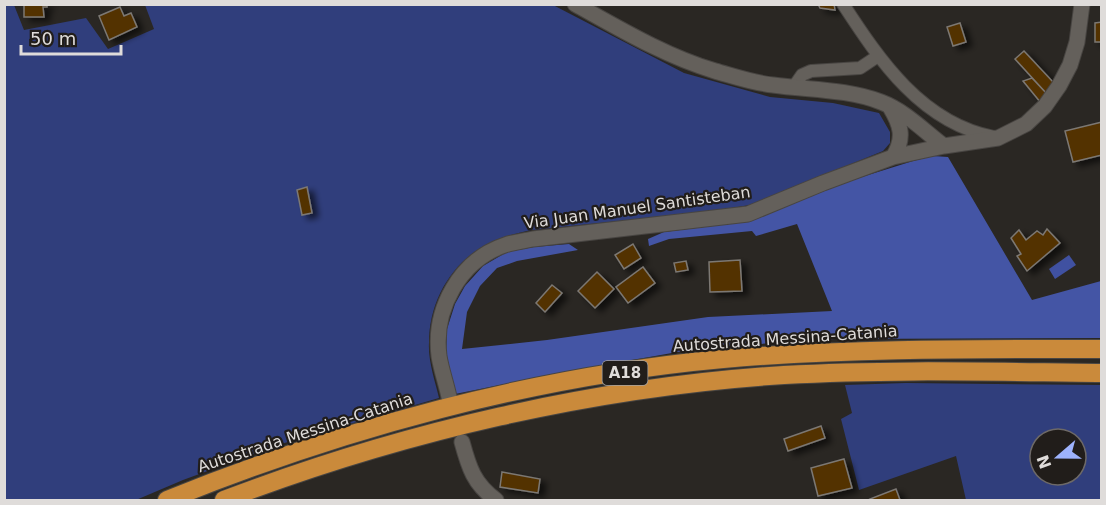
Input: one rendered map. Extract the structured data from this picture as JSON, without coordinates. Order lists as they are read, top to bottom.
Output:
{
  "streets": {
    "highway": ["Autostrada Messina-Catania", "A18"],
    "street": ["Via Juan Manuel Santisteban"]
  },
  "scale_bar": "50 m",
  "north": "left"
}
